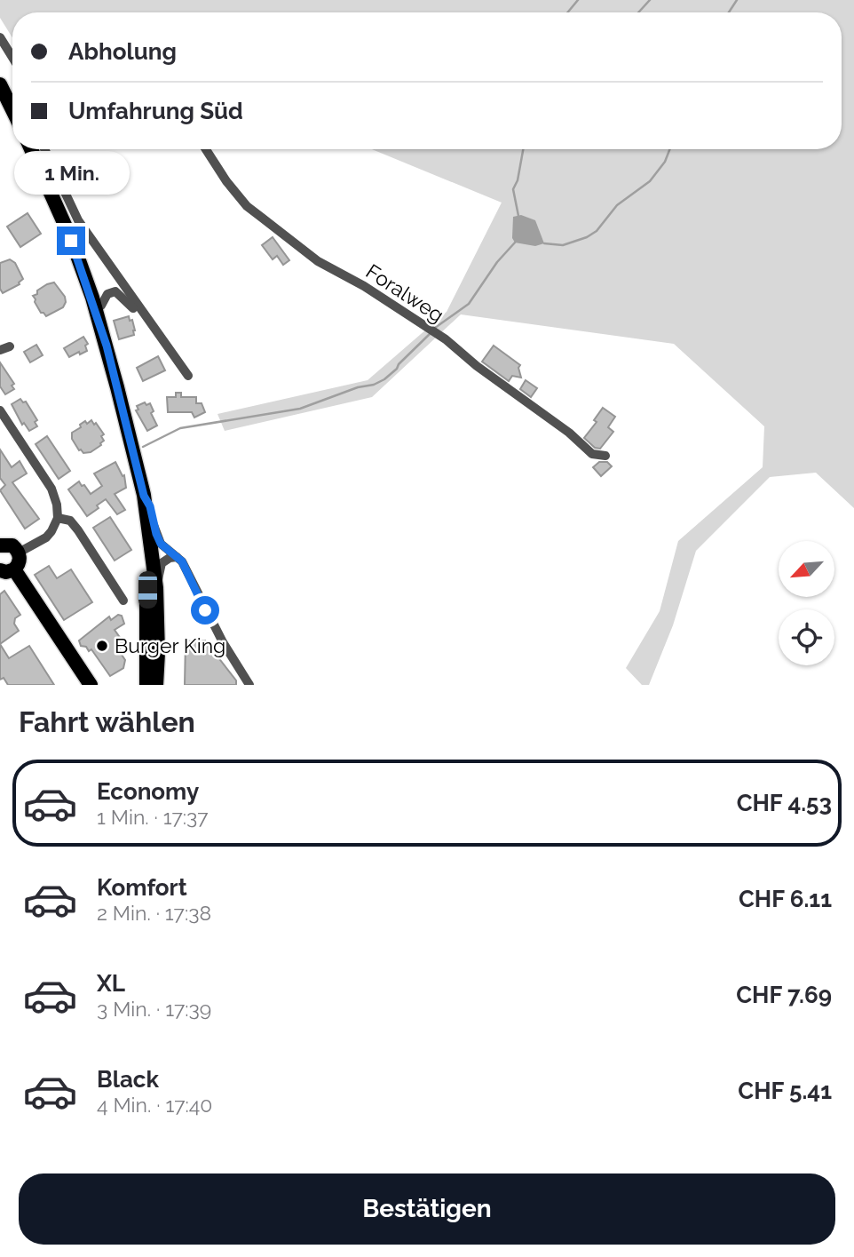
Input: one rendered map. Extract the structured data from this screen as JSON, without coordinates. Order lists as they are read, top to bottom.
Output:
{
  "streets": {
    "street": ["Foralweg"]
  },
  "places": ["Burger King"],
  "north": "bottom left",
  "page": {
    "banner": ["Abholung", "Umfahrung Süd"],
    "bubble": "1 Min.",
    "heading": "Fahrt wählen",
    "list": [
      {
        "name": "Economy",
        "note": "1 Min. · 17:37",
        "value": "CHF 4.53"
      },
      {
        "name": "Komfort",
        "note": "2 Min. · 17:38",
        "value": "CHF 6.11"
      },
      {
        "name": "XL",
        "note": "3 Min. · 17:39",
        "value": "CHF 7.69"
      },
      {
        "name": "Black",
        "note": "4 Min. · 17:40",
        "value": "CHF 5.41"
      }
    ],
    "buttons": "Bestätigen"
  }
}
